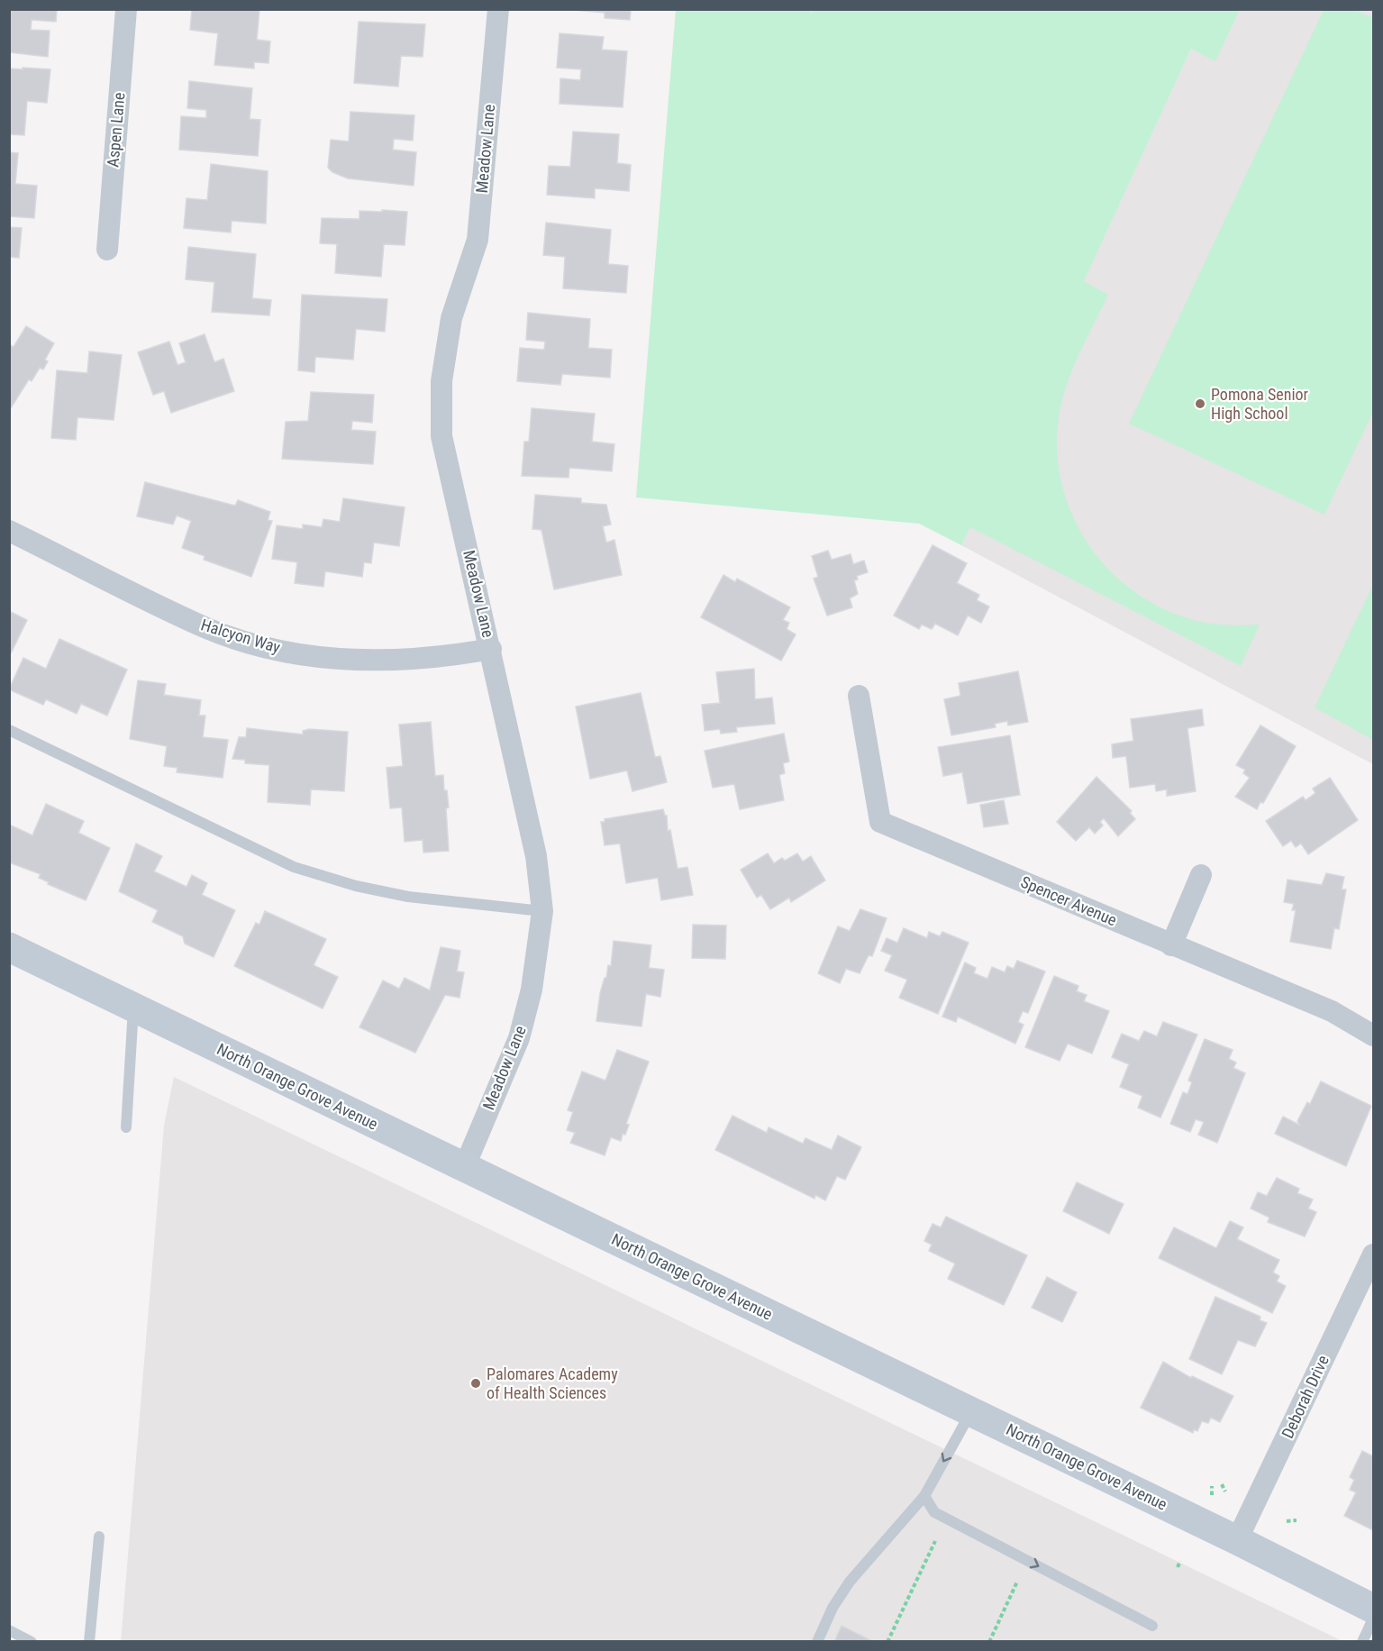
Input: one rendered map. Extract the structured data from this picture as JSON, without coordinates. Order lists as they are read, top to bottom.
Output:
{
  "streets": {
    "main road": ["North Orange Grove Avenue"],
    "street": [
      "Aspen Lane",
      "Meadow Lane",
      "Halcyon Way",
      "Spencer Avenue",
      "Deborah Drive"
    ]
  },
  "crossings": [
    ["Meadow Lane", "Halcyon Way"],
    ["Meadow Lane", "North Orange Grove Avenue"],
    ["North Orange Grove Avenue", "Deborah Drive"]
  ],
  "places": ["Pomona Senior High School", "Palomares Academy of Health Sciences"]
}
